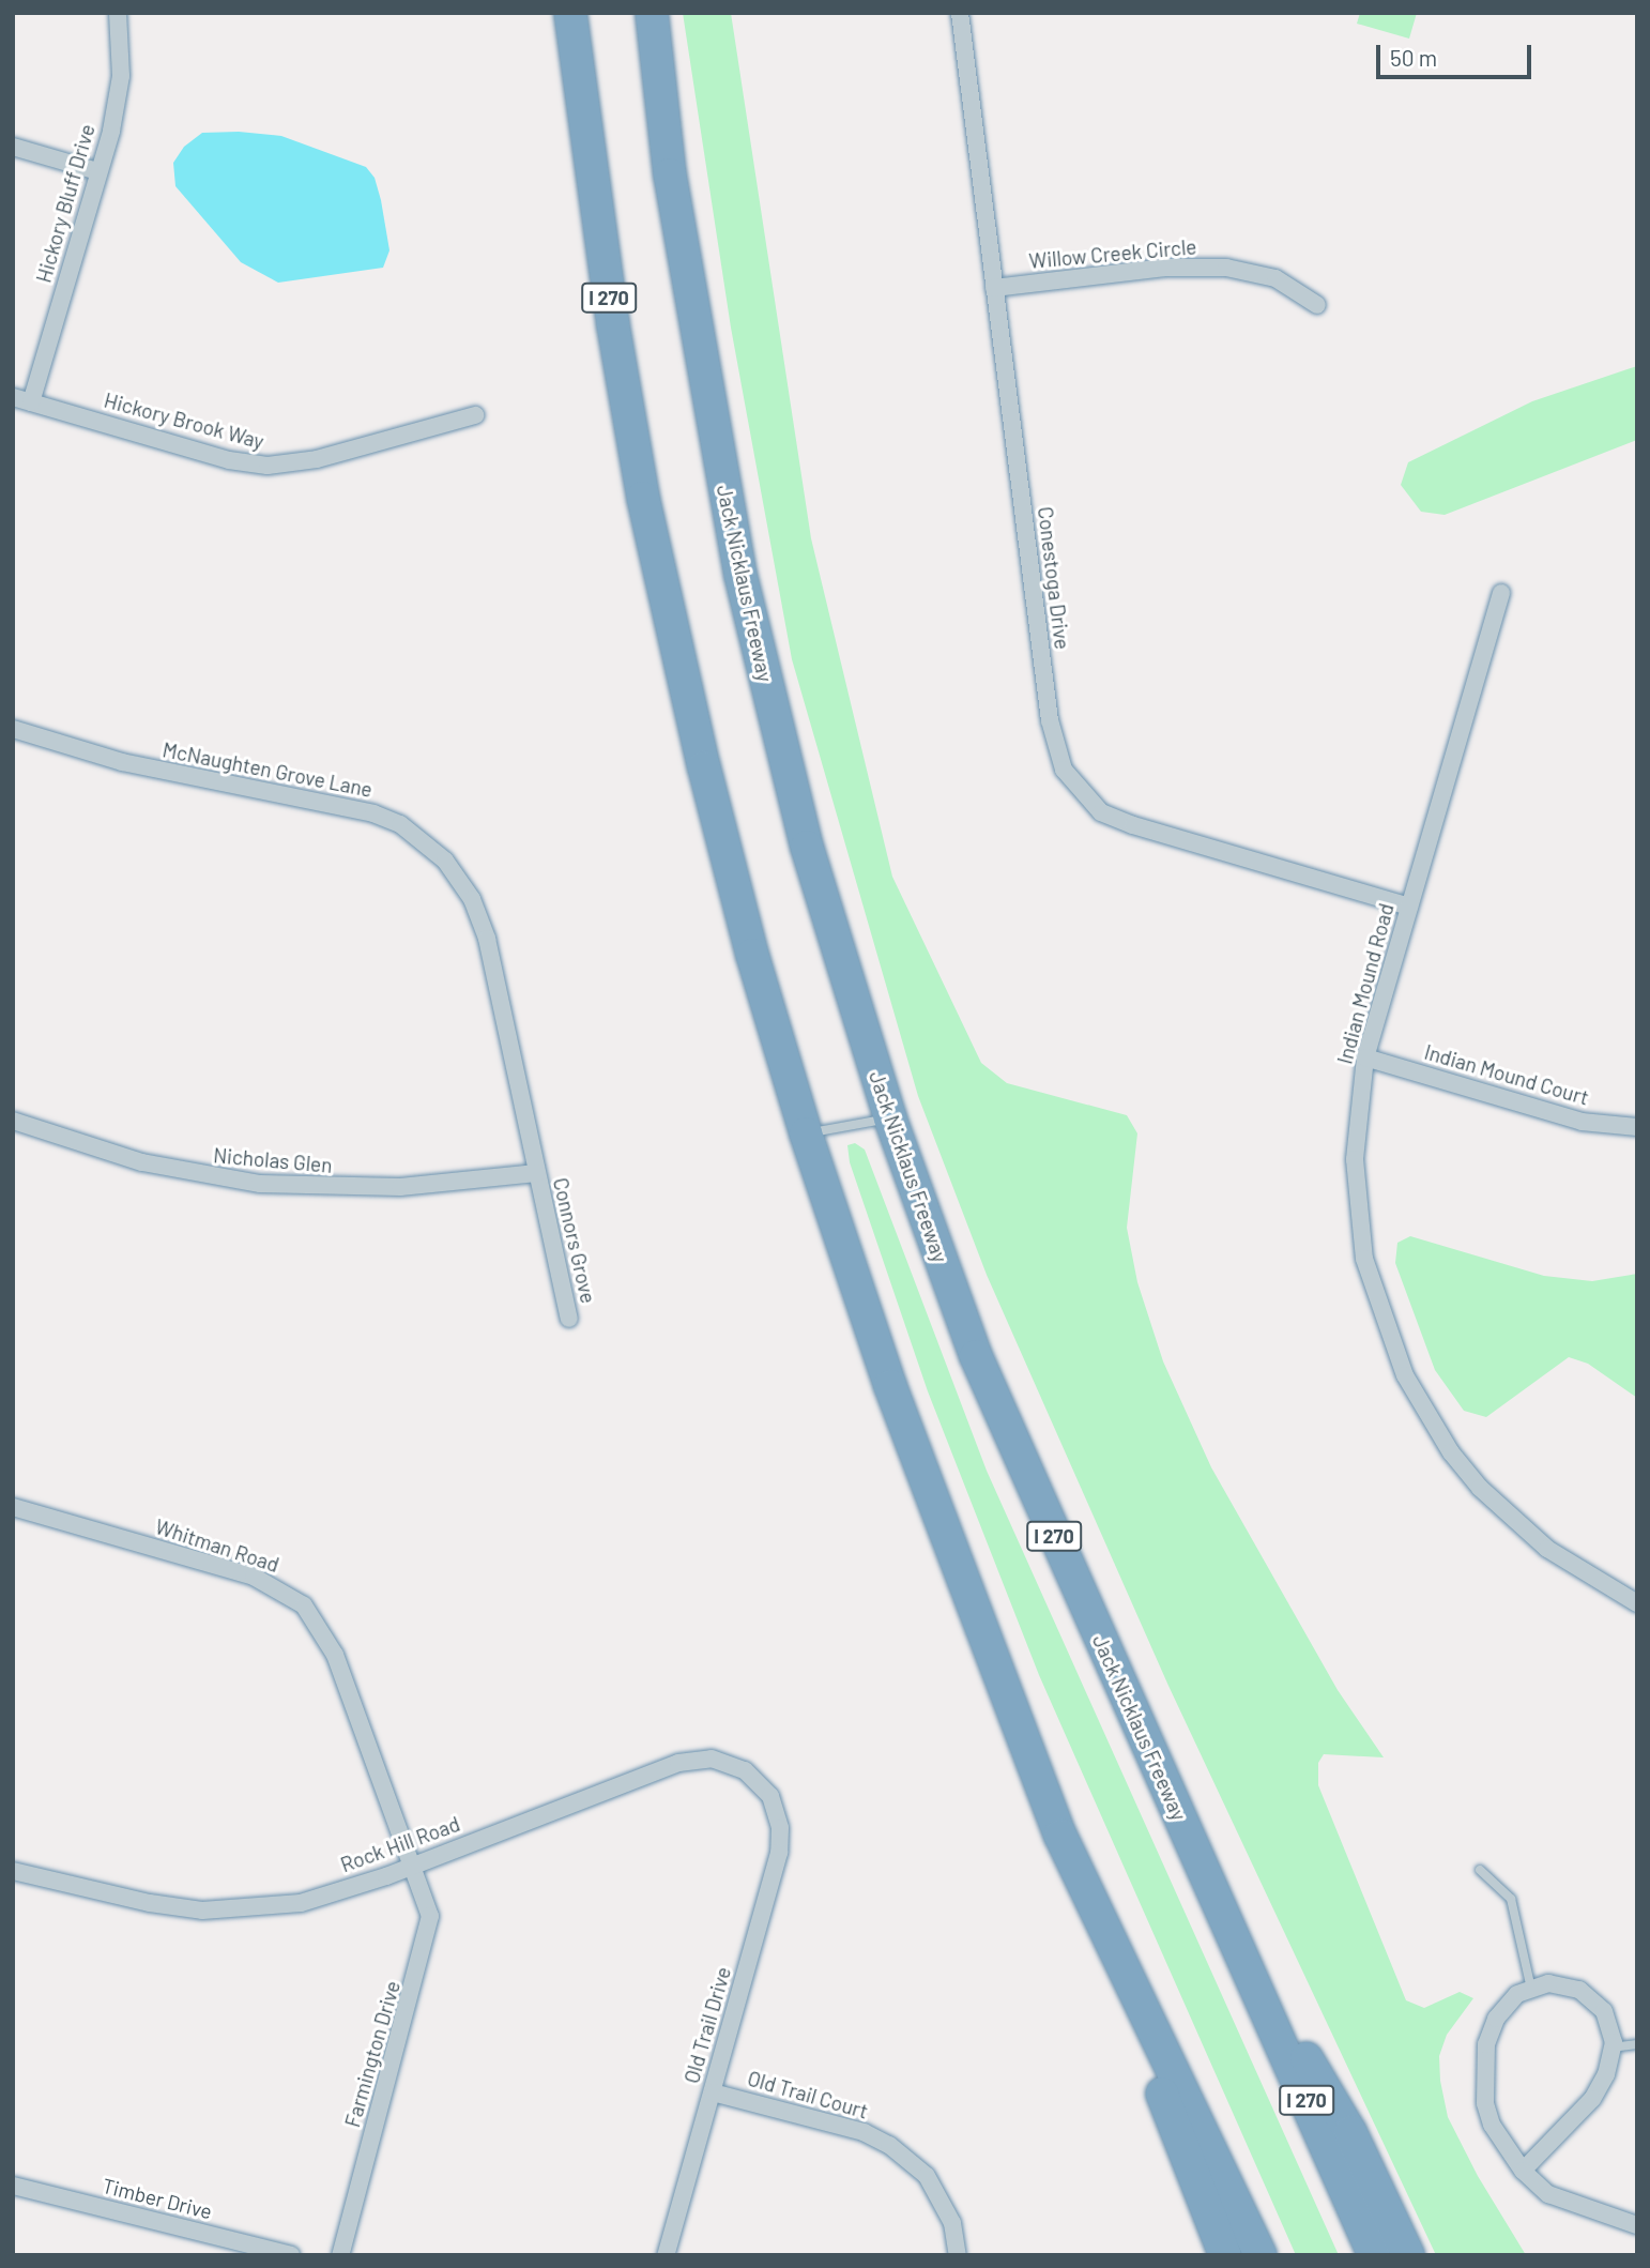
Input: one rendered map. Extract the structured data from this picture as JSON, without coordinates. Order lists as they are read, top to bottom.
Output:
{
  "streets": {
    "highway": ["I 270", "Jack Nicklaus Freeway"],
    "street": [
      "Hickory Bluff Drive",
      "Willow Creek Circle",
      "Hickory Brook Way",
      "Conestoga Drive",
      "McNaughten Grove Lane",
      "Indian Mound Road",
      "Indian Mound Court",
      "Nicholas Glen",
      "Connors Grove",
      "Whitman Road",
      "Rock Hill Road",
      "Old Trail Drive",
      "Farmington Drive",
      "Old Trail Court",
      "Timber Drive"
    ]
  },
  "crossings": [
    ["Hickory Bluff Drive", "Hickory Brook Way"],
    ["Willow Creek Circle", "Conestoga Drive"],
    ["Conestoga Drive", "Indian Mound Road"],
    ["McNaughten Grove Lane", "Nicholas Glen"],
    ["McNaughten Grove Lane", "Connors Grove"],
    ["Indian Mound Road", "Indian Mound Court"],
    ["Nicholas Glen", "Connors Grove"],
    ["Whitman Road", "Rock Hill Road"],
    ["Whitman Road", "Farmington Drive"],
    ["Rock Hill Road", "Old Trail Drive"],
    ["Rock Hill Road", "Farmington Drive"],
    ["Old Trail Drive", "Old Trail Court"]
  ],
  "scale_bar": "50 m"
}
